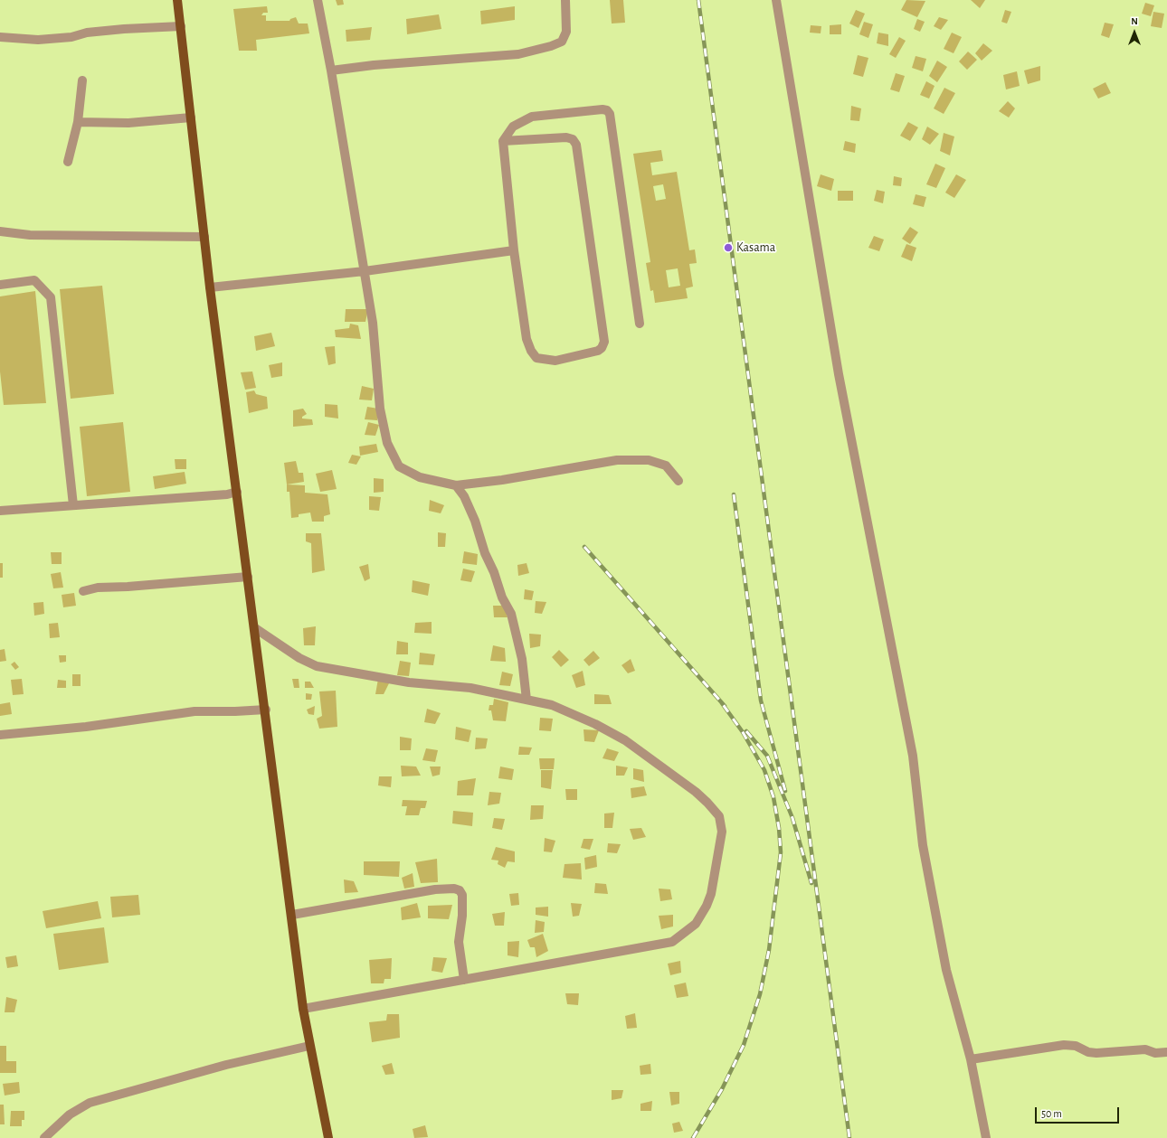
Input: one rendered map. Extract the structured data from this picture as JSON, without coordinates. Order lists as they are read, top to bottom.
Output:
{
  "places": ["Kasama"],
  "scale_bar": "50 m",
  "north": "top"
}
